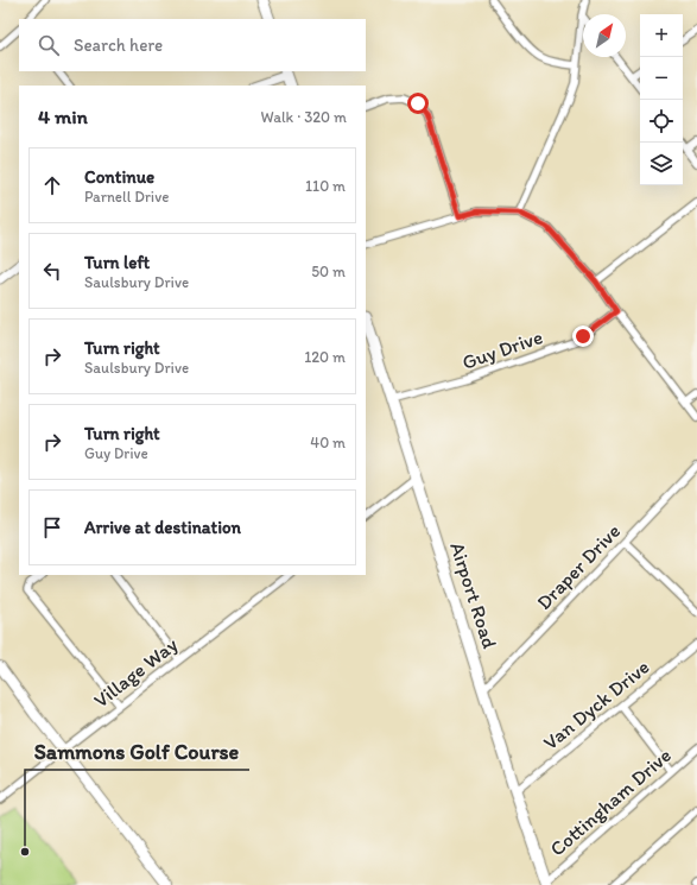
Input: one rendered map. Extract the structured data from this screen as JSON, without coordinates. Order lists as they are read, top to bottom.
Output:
{
  "streets": {
    "main road": ["Airport Road"],
    "street": [
      "Guy Drive",
      "Draper Drive",
      "Village Way",
      "Van Dyck Drive",
      "Cottingham Drive"
    ]
  },
  "crossings": [
    ["Guy Drive", "Airport Road"],
    ["Draper Drive", "Airport Road"],
    ["Airport Road", "Van Dyck Drive"],
    ["Airport Road", "Cottingham Drive"]
  ],
  "places": ["Sammons Golf Course"],
  "north": "top right",
  "page": {
    "map_buttons": ["+", "−"],
    "search": "Search here",
    "heading": ["4 min", "Walk · 320 m"],
    "list": [
      ["Continue", "Parnell Drive", "110 m"],
      ["Turn left", "Saulsbury Drive", "50 m"],
      ["Turn right", "Saulsbury Drive", "120 m"],
      ["Turn right", "Guy Drive", "40 m"],
      "Arrive at destination"
    ]
  }
}
